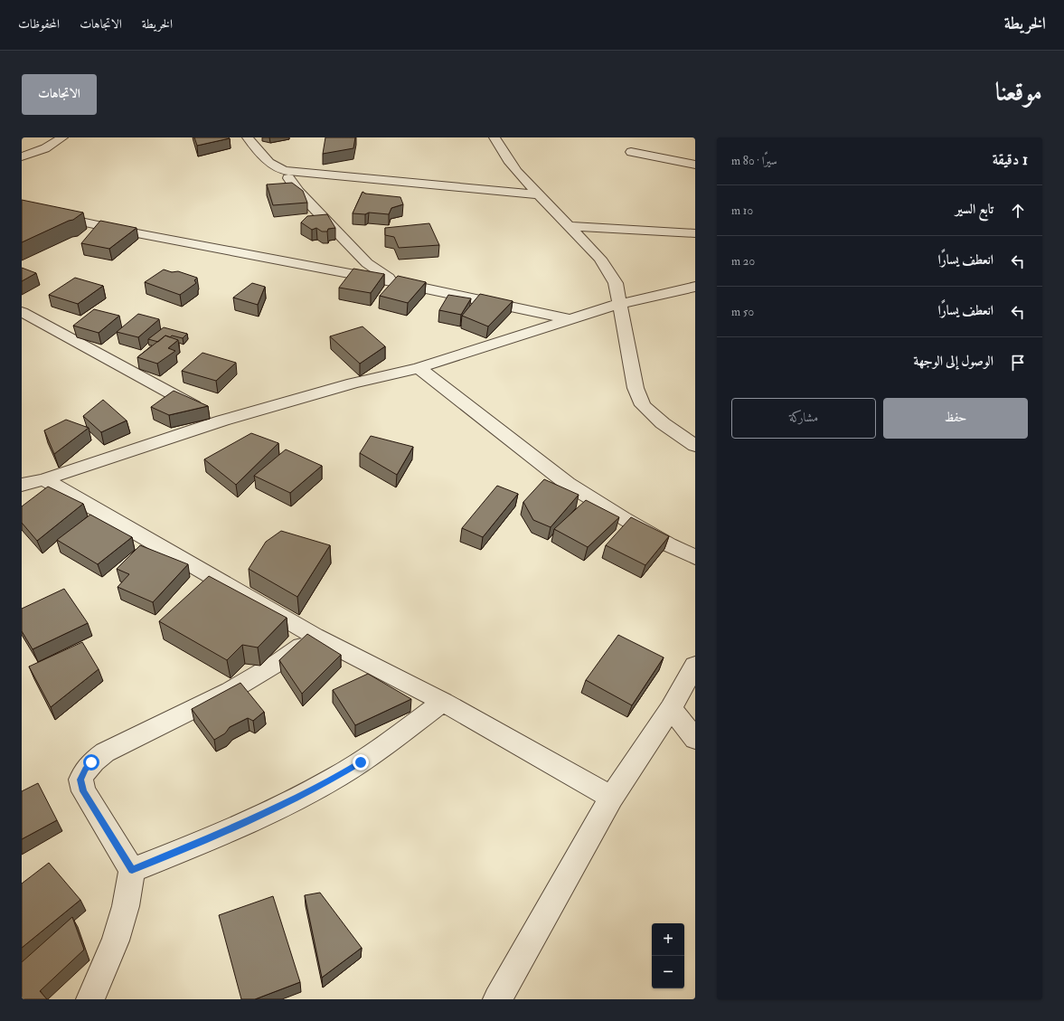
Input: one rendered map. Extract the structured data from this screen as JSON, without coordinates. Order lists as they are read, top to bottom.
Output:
{
  "page": {
    "header": "الخريطة",
    "nav": ["الخريطة", "الاتجاهات", "المحفوظات"],
    "title": "موقعنا",
    "buttons": [
      "الاتجاهات",
      ["حفظ", "مشاركة"]
    ],
    "heading": ["1 دقيقة", "سيرًا · 80 m"],
    "list": [
      ["تابع السير", "10 m"],
      ["انعطف يسارًا", "20 m"],
      ["انعطف يسارًا", "50 m"],
      "الوصول إلى الوجهة"
    ],
    "map_buttons": ["+", "−"]
  }
}
